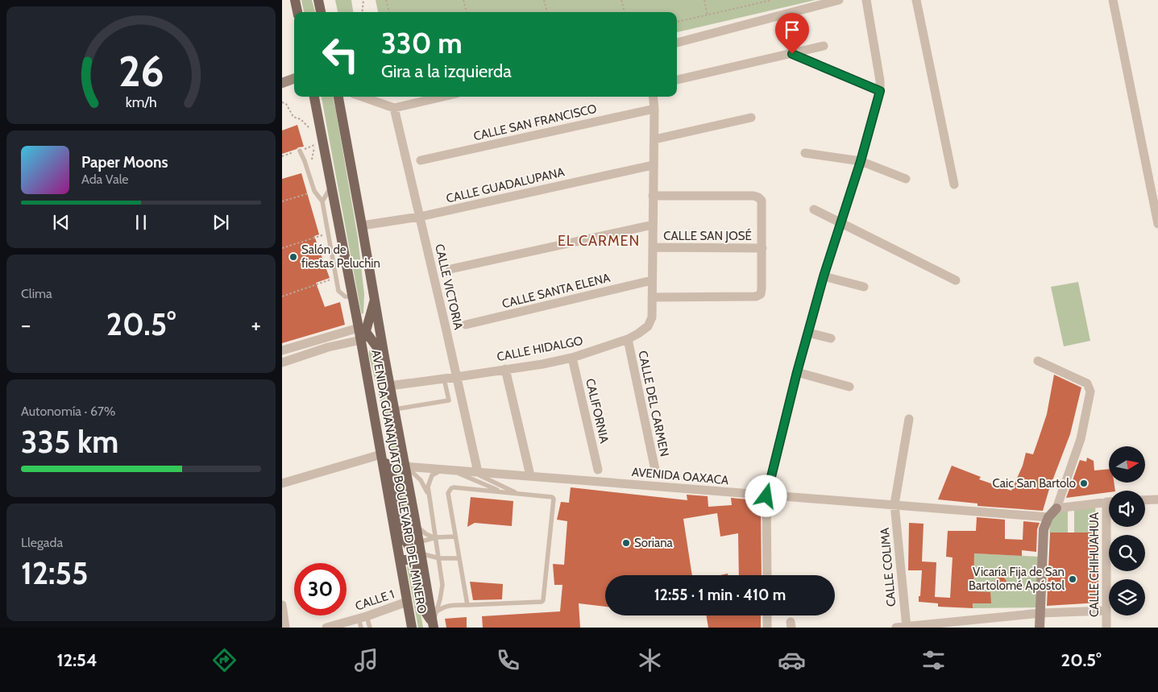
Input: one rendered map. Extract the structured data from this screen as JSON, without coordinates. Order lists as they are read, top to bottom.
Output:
{
  "streets": {
    "main road": ["AVENIDA GUANAJUATO BOULEVARD DEL MINERO"],
    "street": [
      "CALLE SAN FRANCISCO",
      "CALLE GUADALUPANA",
      "CALLE SAN JOSÉ",
      "CALLE VICTORIA",
      "CALLE SANTA ELENA",
      "CALLE HIDALGO",
      "CALLE DEL CARMEN",
      "CALIFORNIA",
      "AVENIDA OAXACA",
      "CALLE CHIHUAHUA",
      "CALLE COLIMA",
      "CALLE 1"
    ]
  },
  "crossings": [
    ["CALLE GUADALUPANA", "CALLE VICTORIA"],
    ["CALLE GUADALUPANA", "CALLE HIDALGO"],
    ["CALLE GUADALUPANA", "AVENIDA GUANAJUATO BOULEVARD DEL MINERO"],
    ["CALLE SAN JOSÉ", "CALLE HIDALGO"],
    ["CALLE VICTORIA", "CALLE HIDALGO"],
    ["CALLE VICTORIA", "AVENIDA OAXACA"],
    ["CALLE SANTA ELENA", "CALLE HIDALGO"],
    ["CALLE HIDALGO", "CALLE DEL CARMEN"],
    ["CALLE HIDALGO", "CALIFORNIA"],
    ["CALLE HIDALGO", "AVENIDA GUANAJUATO BOULEVARD DEL MINERO"],
    ["AVENIDA OAXACA", "AVENIDA GUANAJUATO BOULEVARD DEL MINERO"],
    ["AVENIDA OAXACA", "CALLE COLIMA"],
    ["AVENIDA GUANAJUATO BOULEVARD DEL MINERO", "CALLE 1"]
  ],
  "districts": ["EL CARMEN"],
  "places": [
    "Salón de fiestas Peluchin",
    "Caic San Bartolo",
    "Soriana",
    "Vicaría Fija de San Bartolomé Apóstol"
  ],
  "north": "right",
  "page": {
    "turn": ["330 m", "Gira a la izquierda"],
    "song": ["Paper Moons", "Ada Vale"],
    "tile": [
      "Clima",
      ["Autonomía · 67%", "335 km"],
      ["Llegada", "12:55"]
    ],
    "heat": ["−", "20.5°", "+"],
    "limit": "30",
    "trip": "12:55 · 1 min · 410 m",
    "tabs": ["12:54", "20.5°"],
    "gauge": ["26", "km/h"]
  }
}
